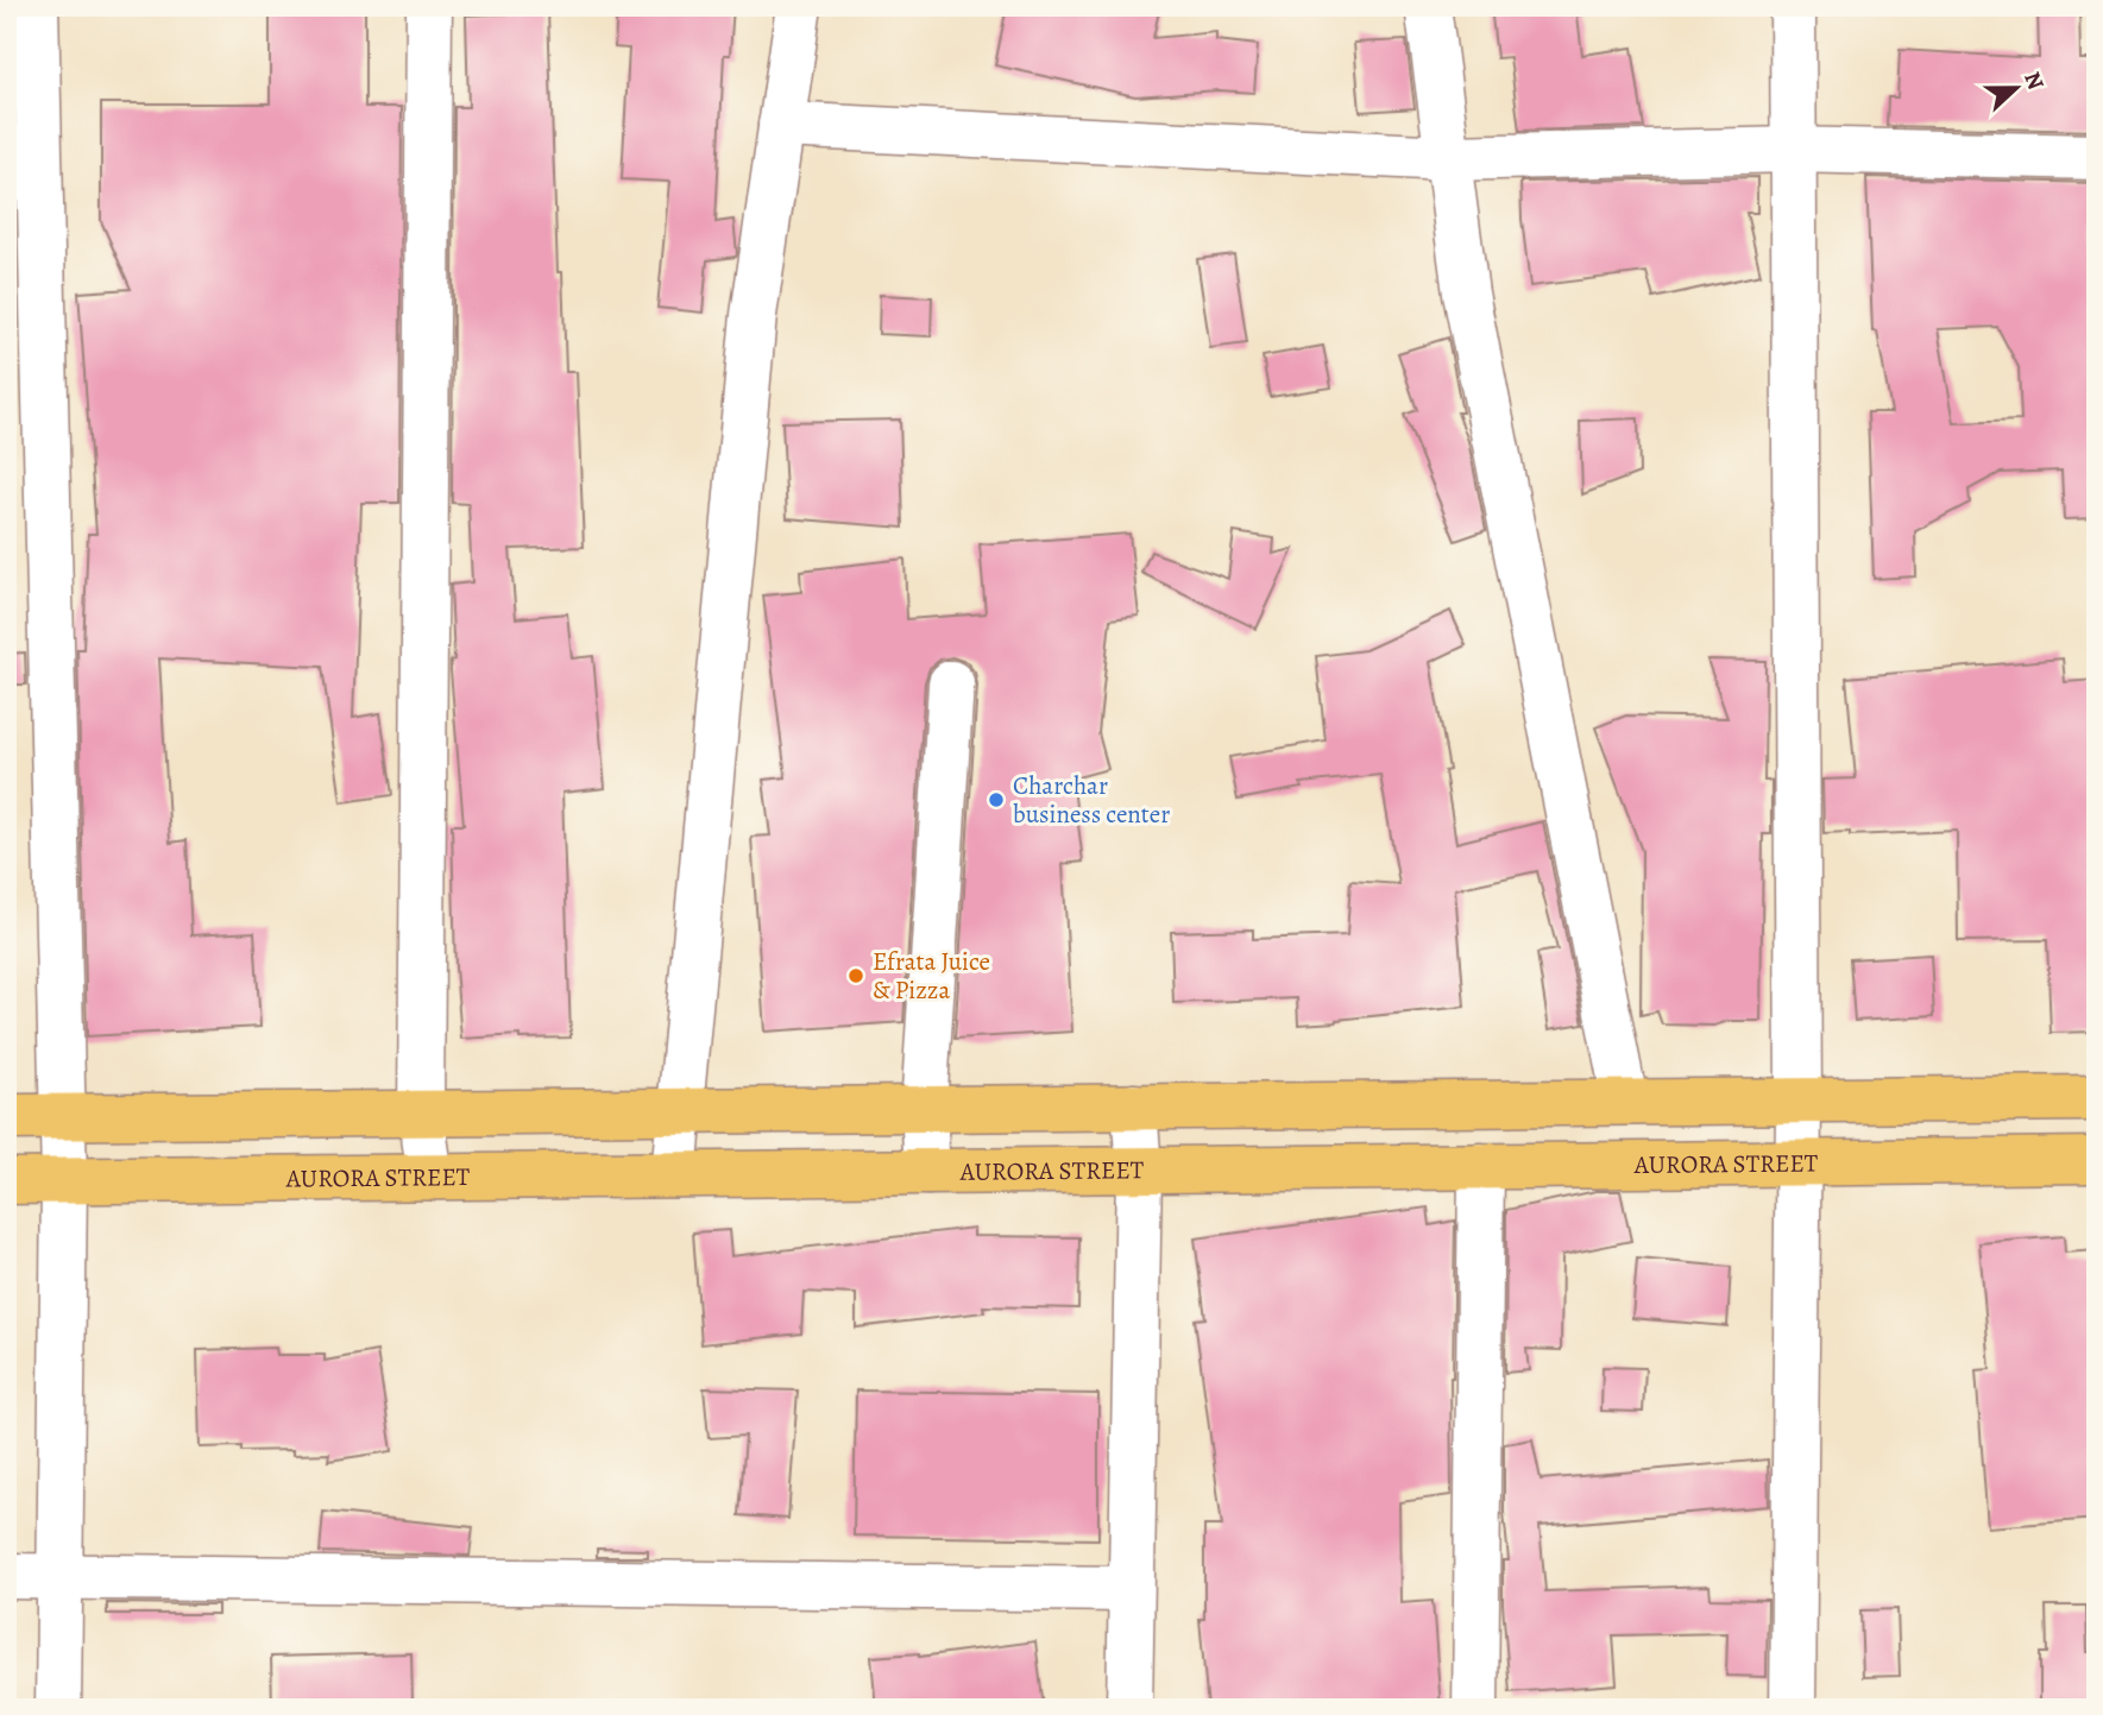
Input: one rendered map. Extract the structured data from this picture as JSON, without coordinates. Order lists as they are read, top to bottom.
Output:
{
  "streets": {
    "main road": ["AURORA STREET"]
  },
  "places": ["Charchar business center", "Efrata Juice & Pizza"],
  "north": "right"
}
